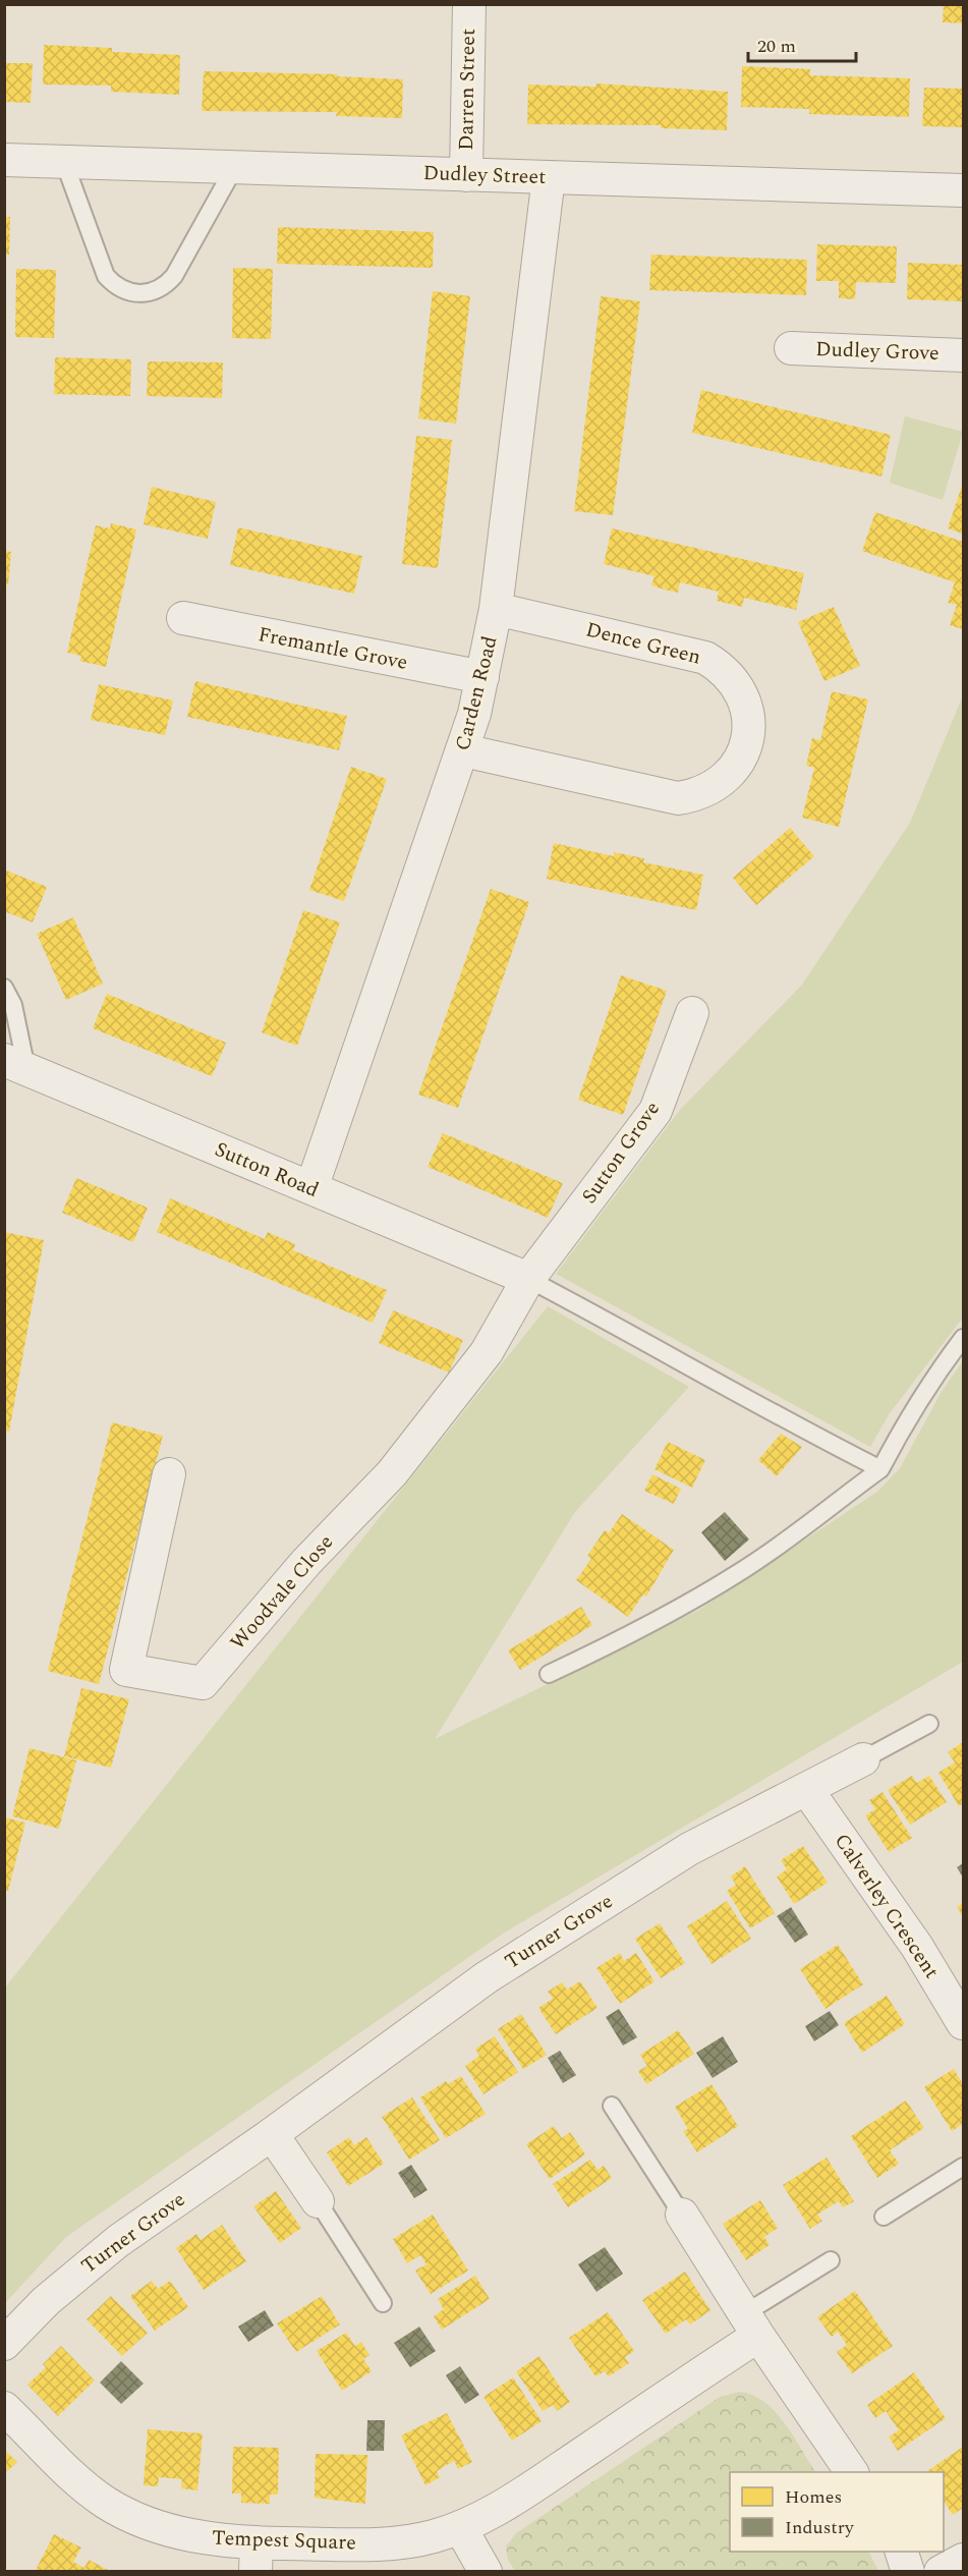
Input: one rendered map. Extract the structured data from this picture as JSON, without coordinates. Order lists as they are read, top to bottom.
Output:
{
  "streets": {
    "street": [
      "Darren Street",
      "Dudley Street",
      "Dudley Grove",
      "Dence Green",
      "Fremantle Grove",
      "Carden Road",
      "Sutton Grove",
      "Sutton Road",
      "Woodvale Close",
      "Calverley Crescent",
      "Turner Grove",
      "Tempest Square"
    ]
  },
  "crossings": [
    ["Darren Street", "Dudley Street"],
    ["Dudley Street", "Carden Road"],
    ["Dence Green", "Carden Road"],
    ["Fremantle Grove", "Carden Road"],
    ["Carden Road", "Sutton Road"],
    ["Sutton Grove", "Sutton Road"],
    ["Sutton Grove", "Woodvale Close"],
    ["Sutton Road", "Woodvale Close"],
    ["Calverley Crescent", "Turner Grove"]
  ],
  "legend": ["Homes", "Industry"],
  "scale_bar": "20 m"
}
